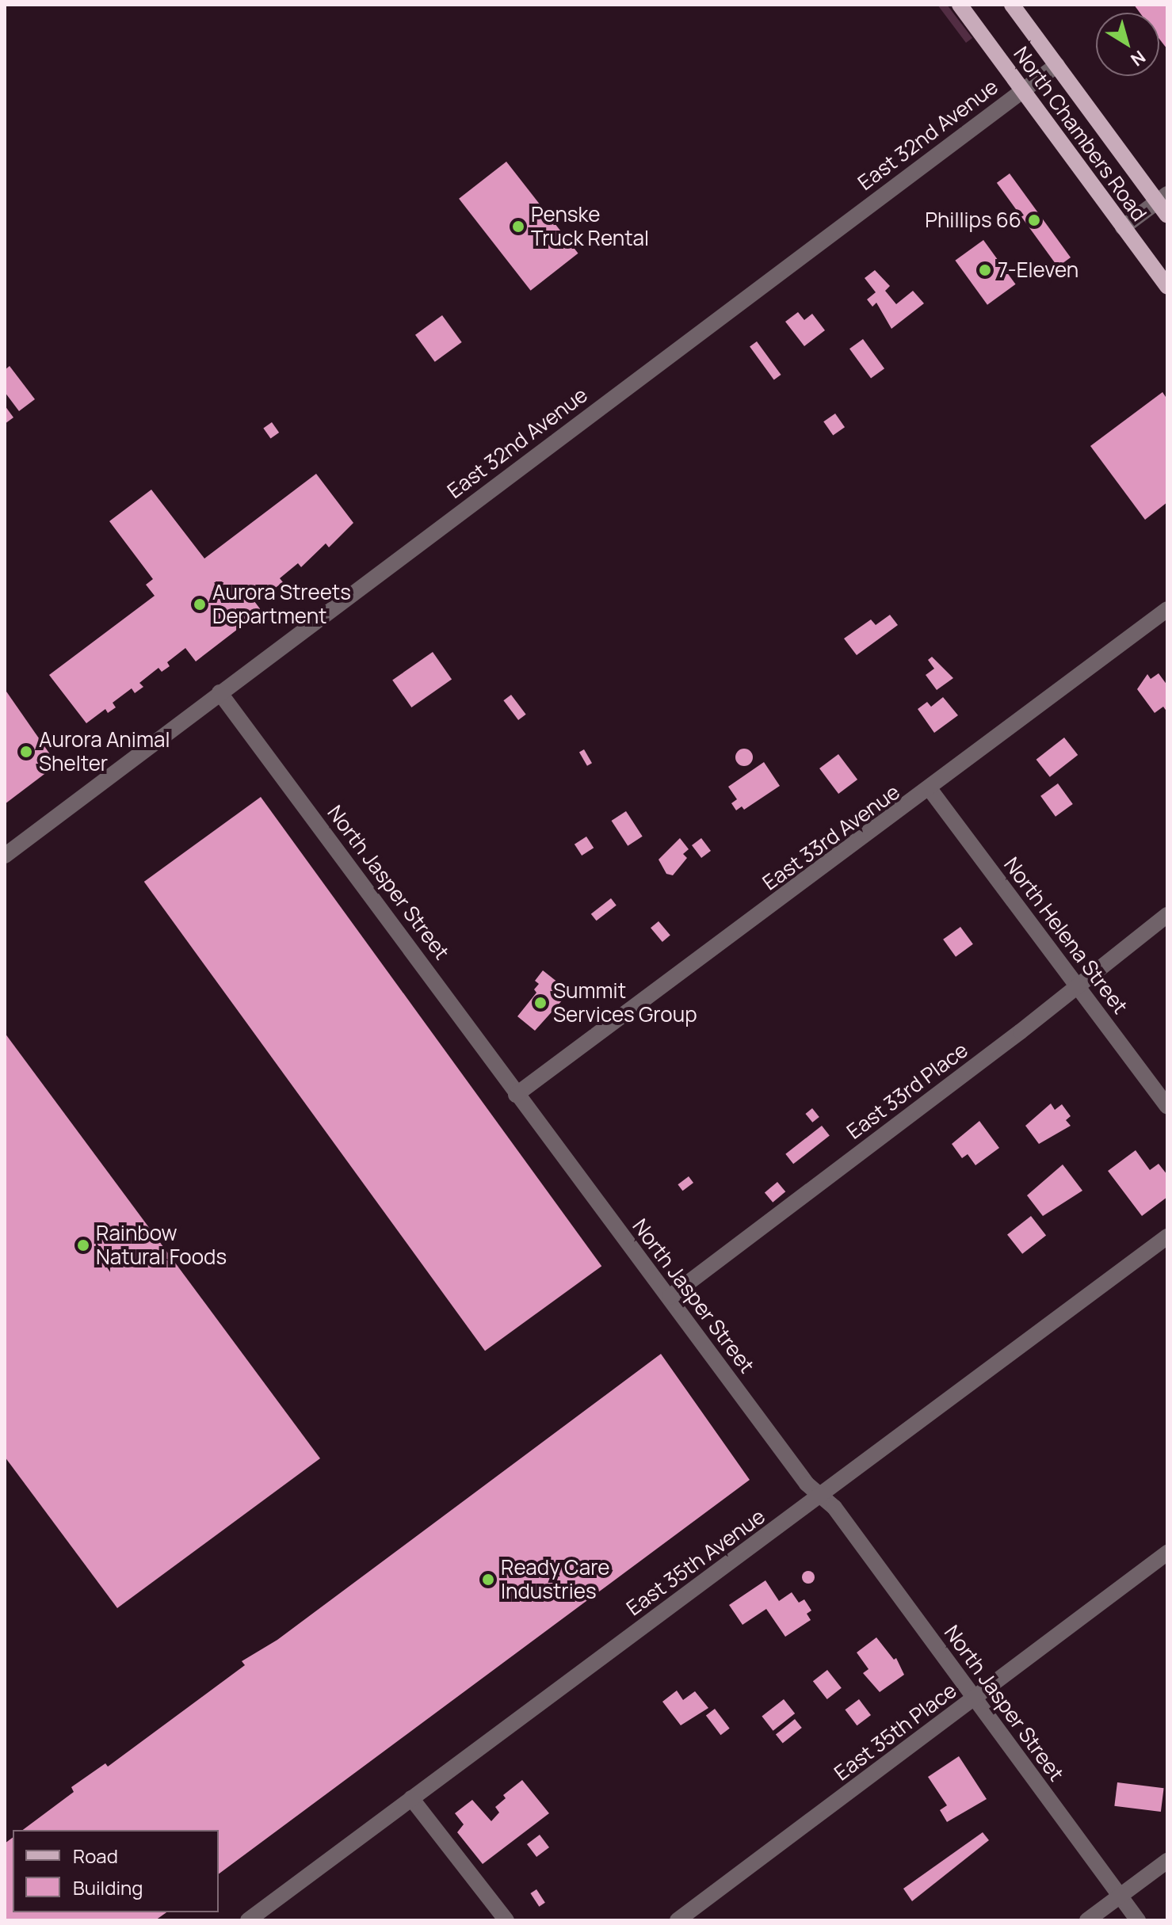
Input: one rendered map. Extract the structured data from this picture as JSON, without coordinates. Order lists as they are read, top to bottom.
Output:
{
  "streets": {
    "main road": ["North Chambers Road"],
    "street": [
      "East 32nd Avenue",
      "East 33rd Avenue",
      "North Jasper Street",
      "North Helena Street",
      "East 33rd Place",
      "East 35th Avenue",
      "East 35th Place"
    ]
  },
  "crossings": [
    ["North Chambers Road", "East 32nd Avenue"],
    ["East 32nd Avenue", "North Jasper Street"],
    ["East 33rd Avenue", "North Jasper Street"],
    ["East 33rd Avenue", "North Helena Street"],
    ["North Jasper Street", "East 33rd Place"],
    ["North Jasper Street", "East 35th Avenue"],
    ["North Jasper Street", "East 35th Place"],
    ["North Helena Street", "East 33rd Place"]
  ],
  "places": [
    "Phillips 66",
    "Penske Truck Rental",
    "7-Eleven",
    "Aurora Streets Department",
    "Aurora Animal Shelter",
    "Summit Services Group",
    "Rainbow Natural Foods",
    "Ready Care Industries"
  ],
  "legend": ["Road", "Building"],
  "north": "bottom right"
}
